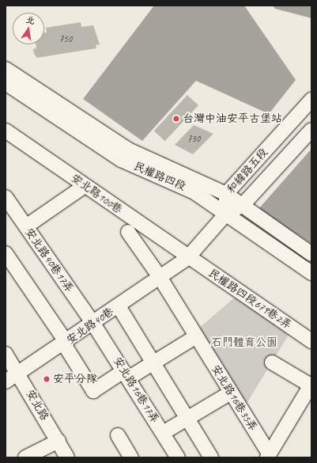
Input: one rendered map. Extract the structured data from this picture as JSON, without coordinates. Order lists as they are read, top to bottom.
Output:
{
  "streets": {
    "street": [
      "和緯路五段",
      "民權路四段",
      "安北路100巷",
      "安北路40巷17弄",
      "民權路四段679巷2弄",
      "安北路40巷",
      "安北路16巷17弄",
      "安北路16巷35弄",
      "安北路"
    ]
  },
  "crossings": [
    ["和緯路五段", "民權路四段"],
    ["和緯路五段", "安北路40巷"],
    ["民權路四段", "安北路40巷"],
    ["安北路100巷", "民權路四段679巷2弄"],
    ["安北路100巷", "安北路40巷"],
    ["安北路40巷17弄", "安北路40巷"],
    ["安北路40巷17弄", "安北路16巷17弄"],
    ["民權路四段679巷2弄", "安北路40巷"],
    ["安北路40巷", "安北路16巷17弄"],
    ["安北路40巷", "安北路16巷35弄"],
    ["安北路40巷", "安北路"]
  ],
  "parks": ["石門體育公園"],
  "places": ["台灣中油安平古堡站", "安平分隊"],
  "house_numbers": ["750", "730"],
  "north": "top"
}
